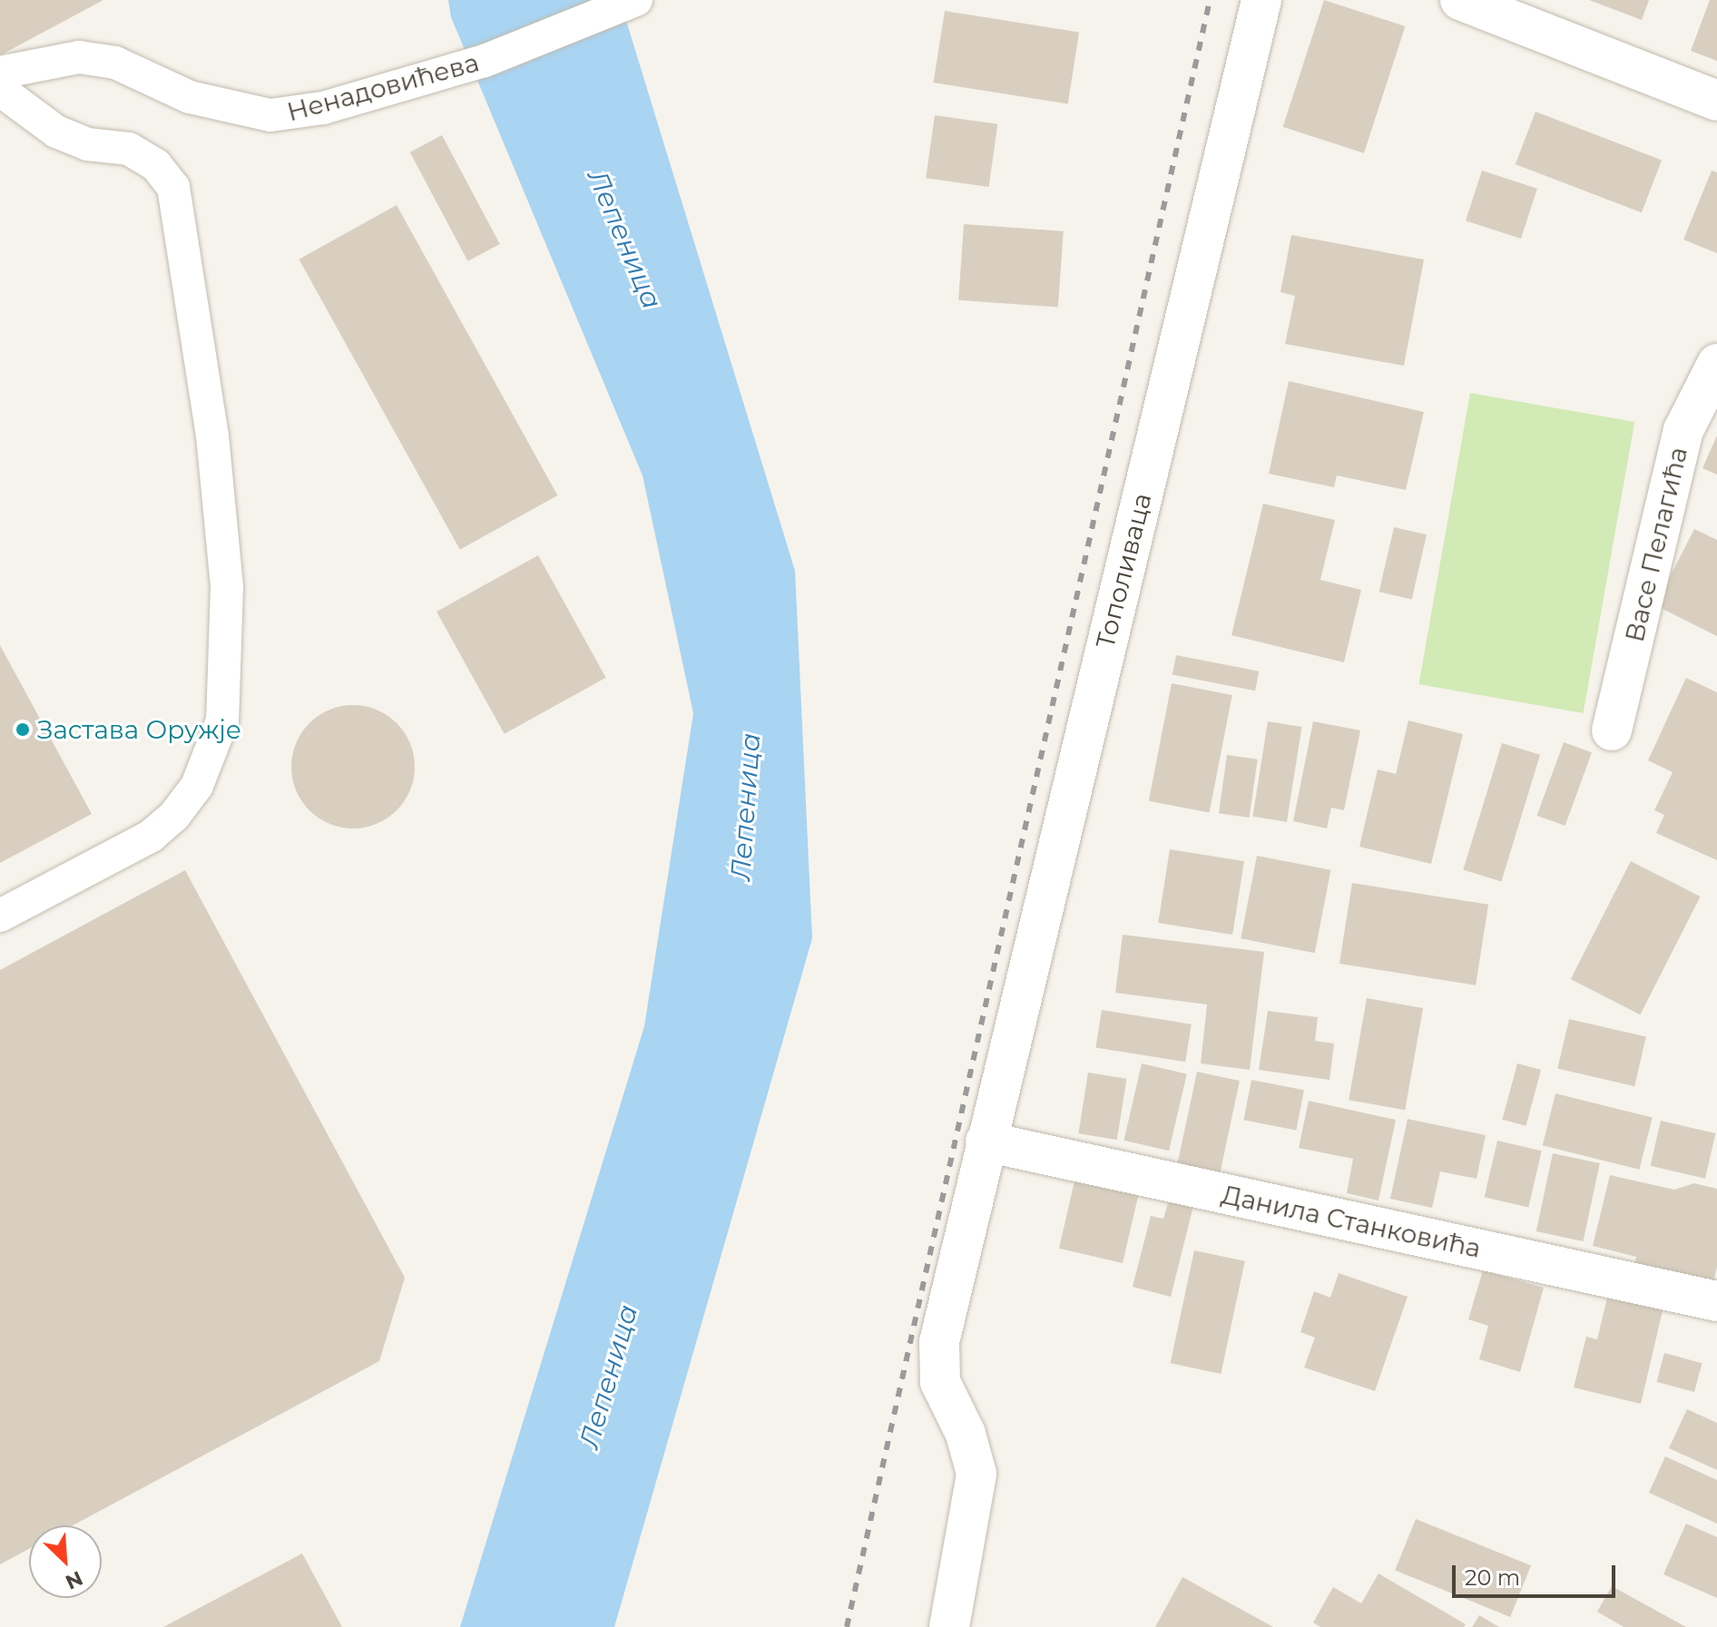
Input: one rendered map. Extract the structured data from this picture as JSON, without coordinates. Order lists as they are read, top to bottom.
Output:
{
  "streets": {
    "street": ["Васе Пелагића", "Тополиваца", "Данила Станковића"],
    "lane": ["Ненадовићева"]
  },
  "crossings": [
    ["Тополиваца", "Данила Станковића"]
  ],
  "water": ["Лепеница"],
  "places": ["Застава Оружје"],
  "scale_bar": "20 m",
  "north": "bottom right"
}
